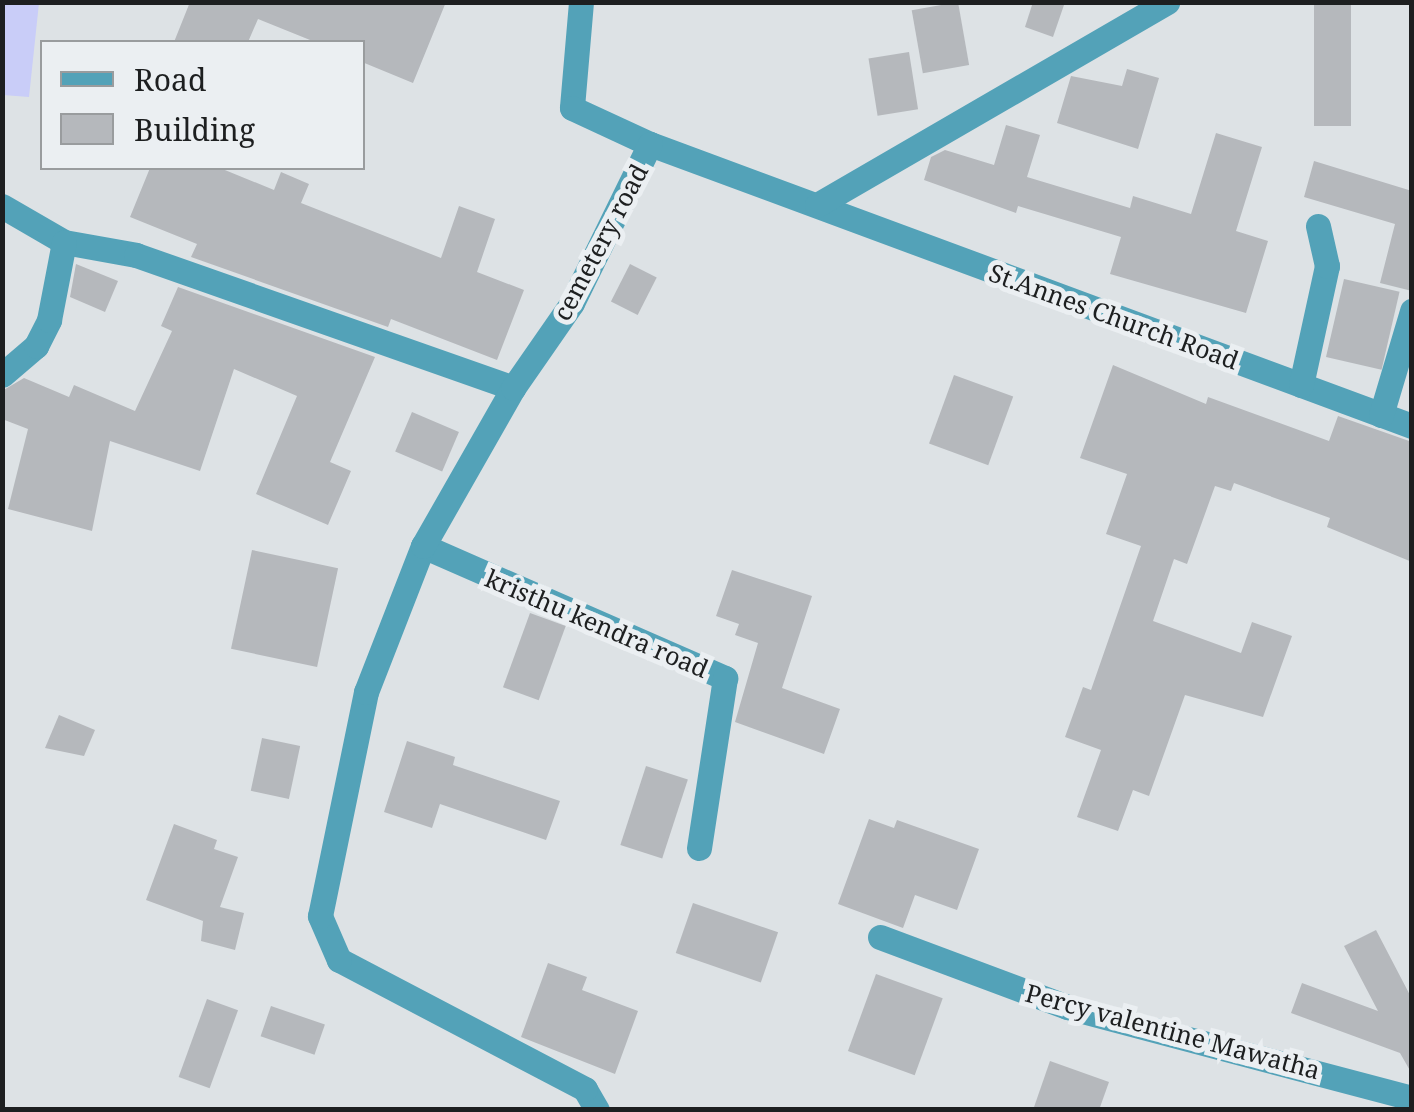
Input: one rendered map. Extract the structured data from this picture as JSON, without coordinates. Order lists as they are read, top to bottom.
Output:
{
  "streets": {
    "street": [
      "cemetery road",
      "St.Annes Church Road",
      "kristhu kendra road",
      "Percy valentine Mawatha"
    ]
  },
  "crossings": [
    ["cemetery road", "St.Annes Church Road"],
    ["cemetery road", "kristhu kendra road"]
  ],
  "legend": ["Road", "Building"]
}
